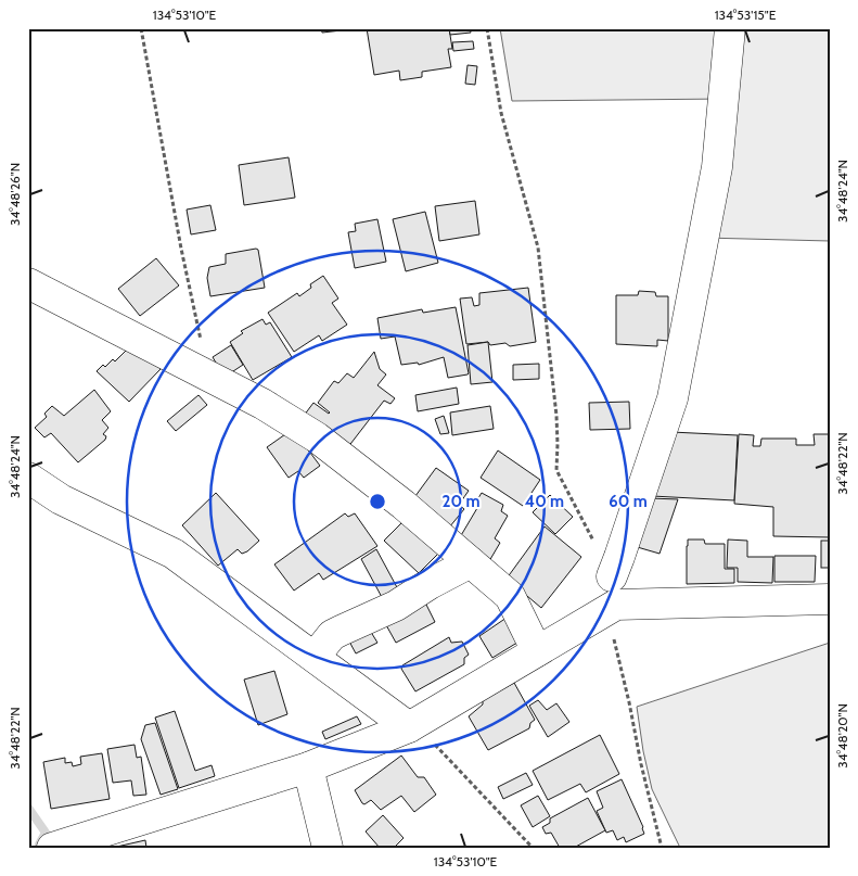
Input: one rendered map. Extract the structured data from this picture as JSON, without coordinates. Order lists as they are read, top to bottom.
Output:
{
  "coordinates": [
    "134°53'10\"E",
    "134°53'15\"E",
    "34°48'24\"N",
    "34°48'26\"N",
    "34°48'22\"N",
    "34°48'20\"N"
  ],
  "rings": ["20 m", "40 m", "60 m"]
}
